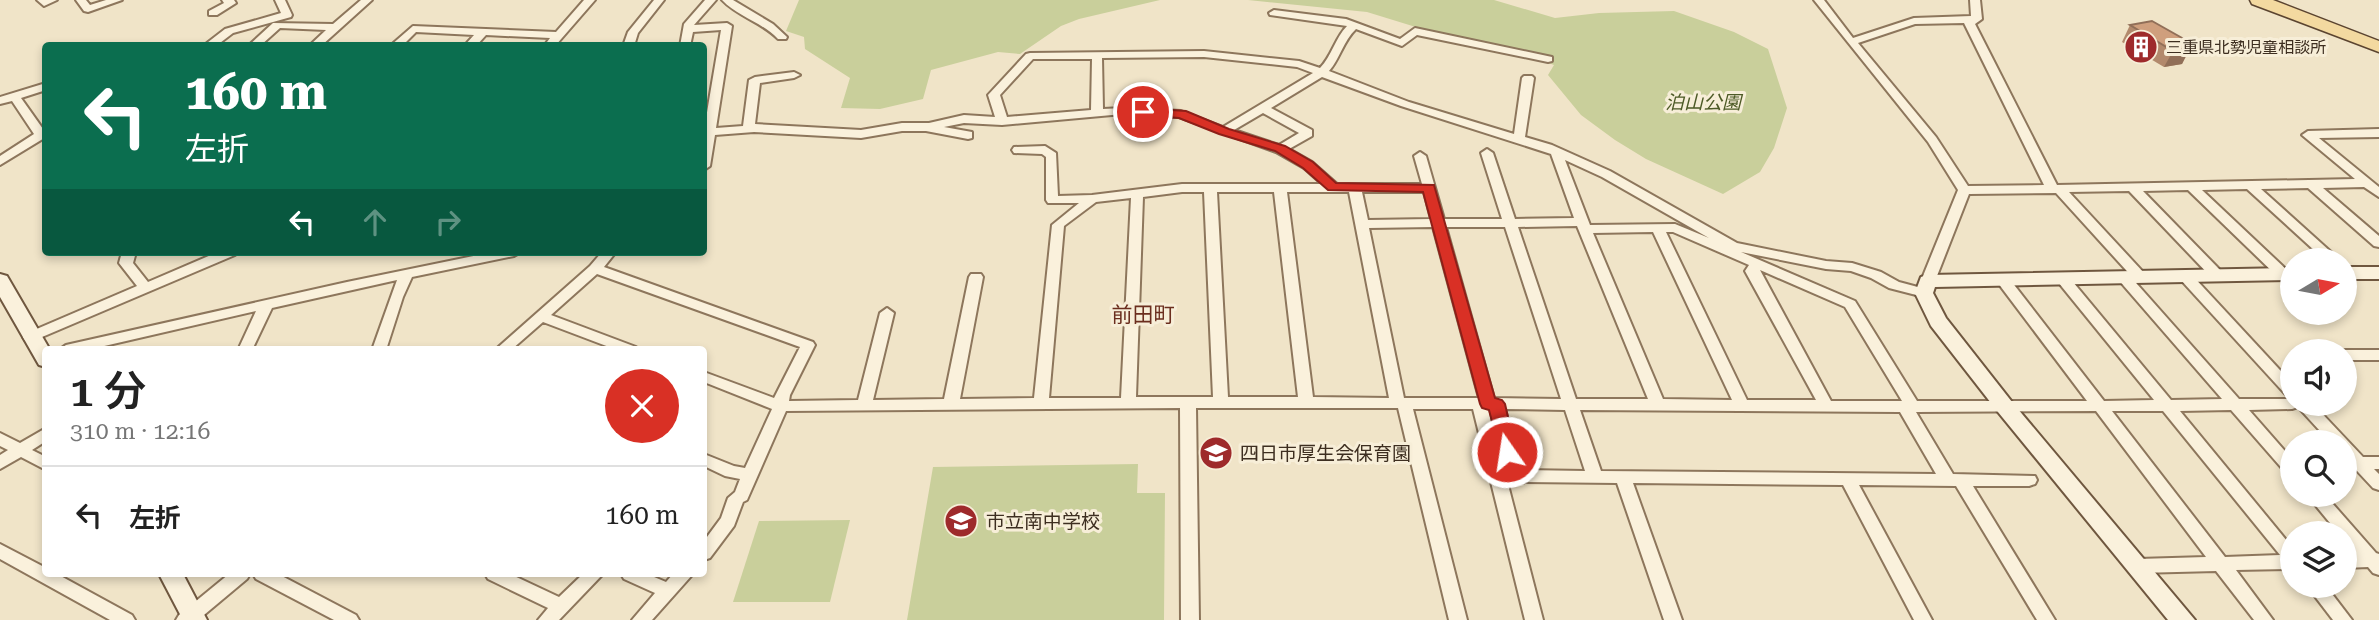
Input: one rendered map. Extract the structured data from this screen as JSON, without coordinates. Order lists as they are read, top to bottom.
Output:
{
  "districts": ["前田町"],
  "parks": ["泊山公園"],
  "places": {
    "building": ["三重県北勢児童相談所"],
    "school or university": ["四日市厚生会保育園", "市立南中学校"]
  },
  "north": "right",
  "page": {
    "turn": ["160 m", "左折"],
    "heading": ["1 分", "310 m · 12:16"],
    "list": [
      {
        "name": "左折",
        "value": "160 m"
      }
    ]
  }
}
